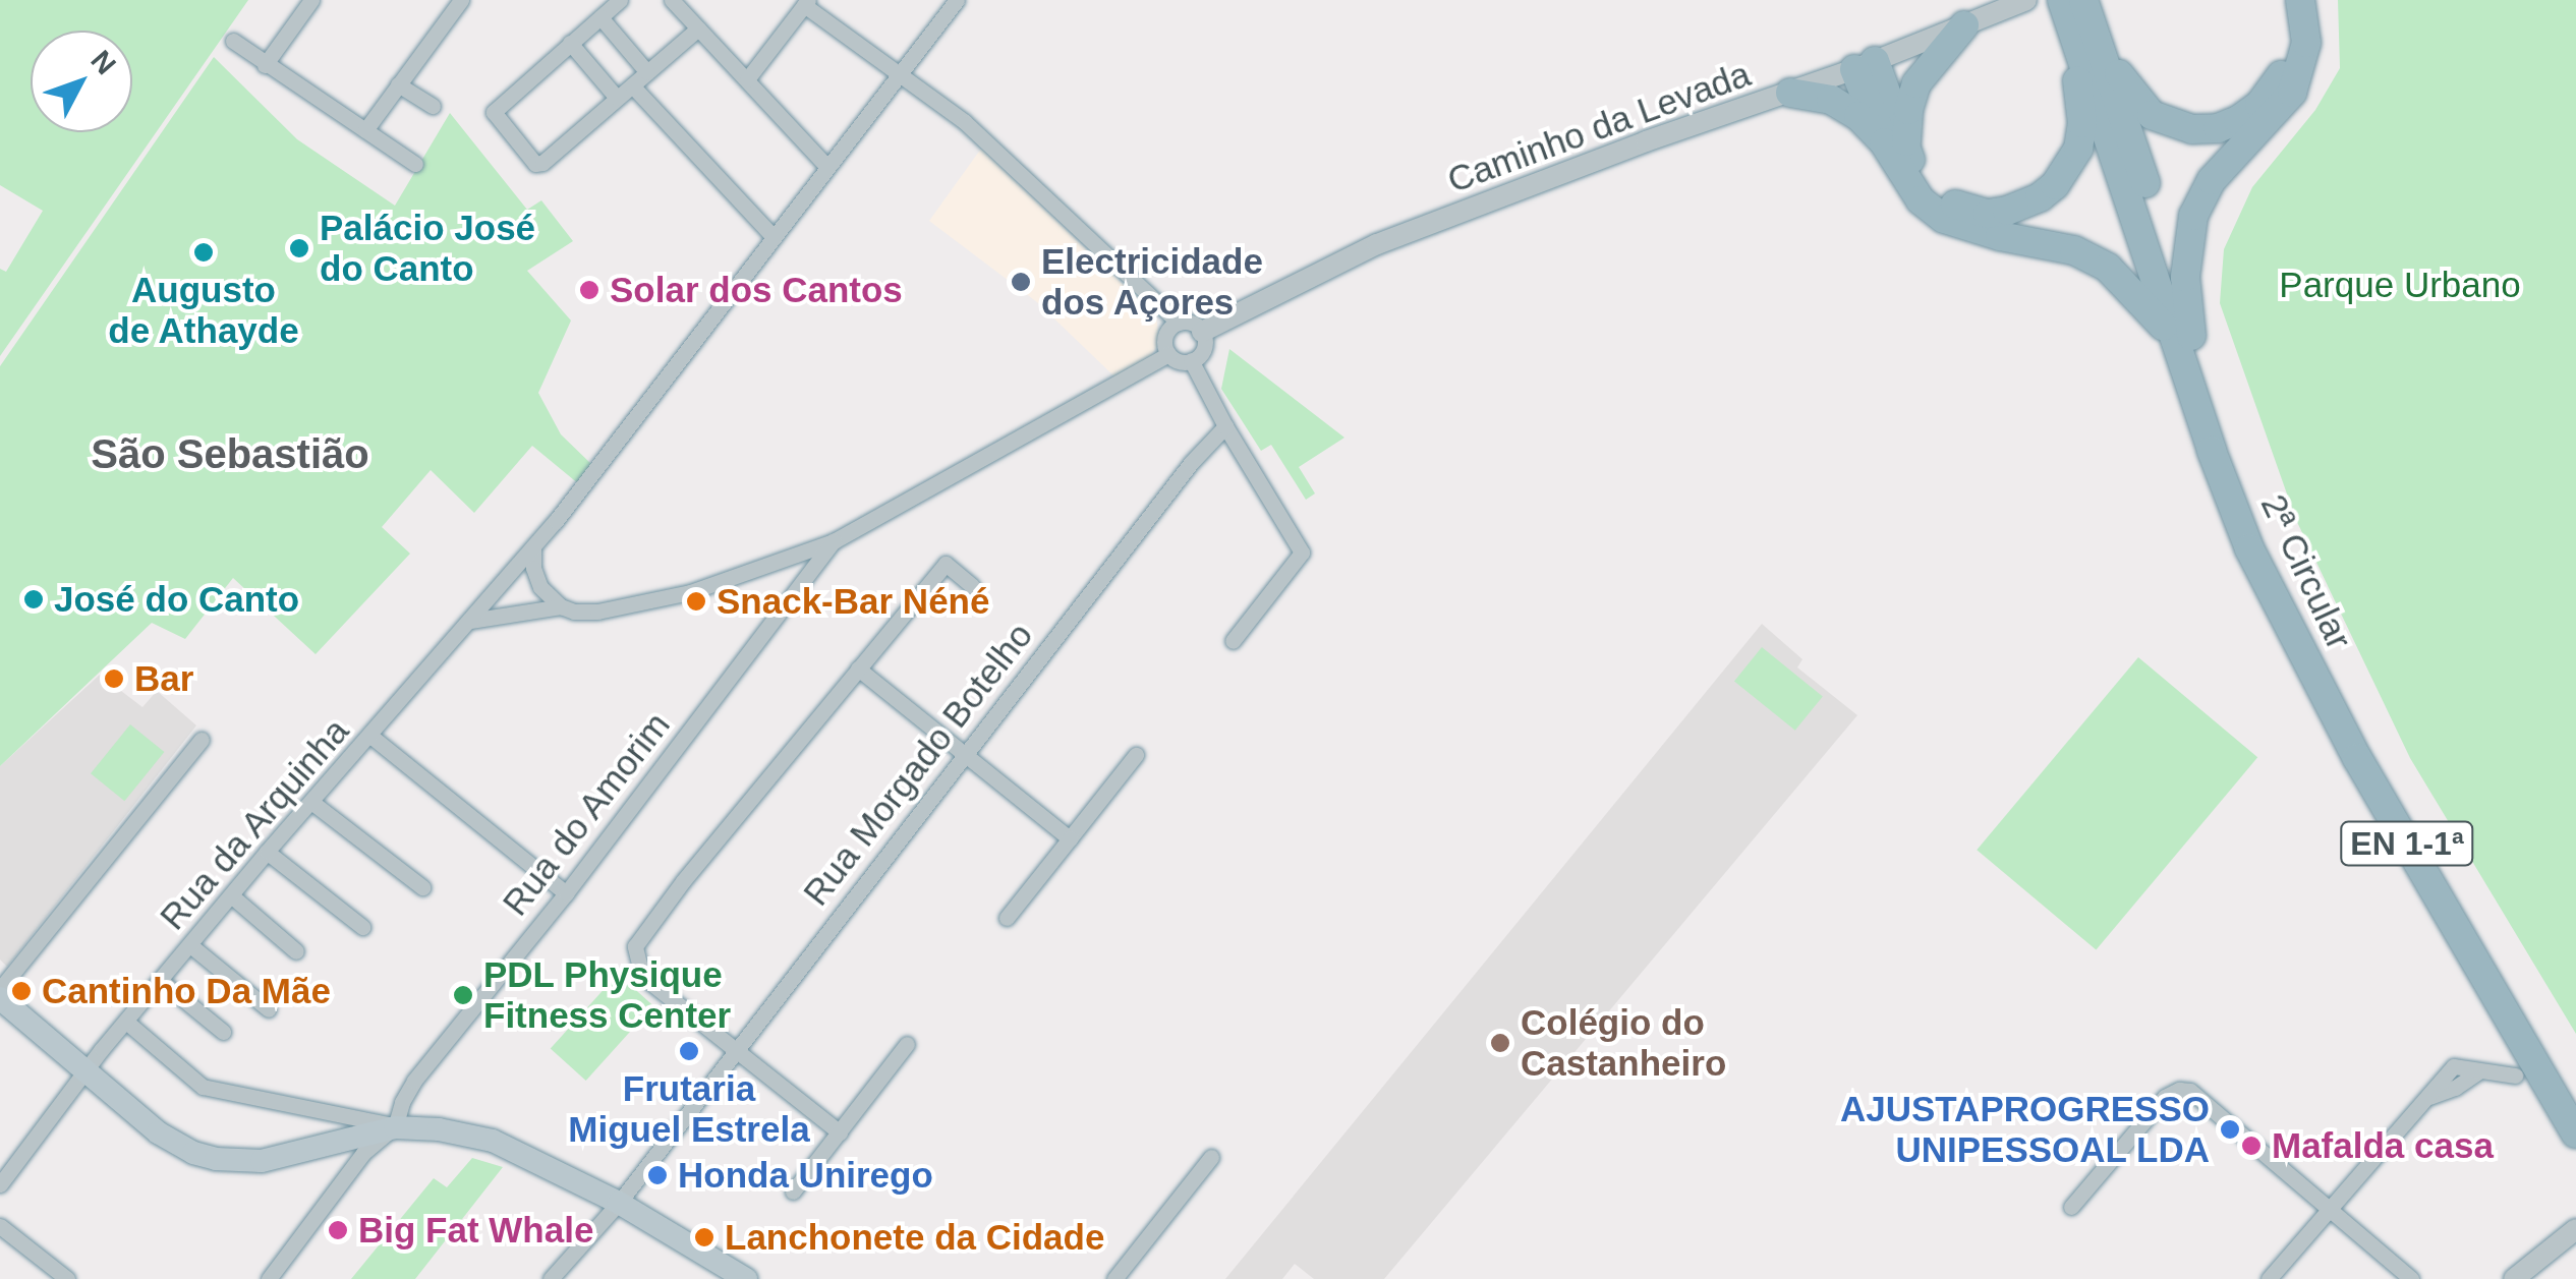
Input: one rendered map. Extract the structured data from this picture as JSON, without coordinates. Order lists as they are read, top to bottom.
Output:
{
  "streets": {
    "highway": ["2ª Circular", "EN 1-1ª"],
    "street": [
      "Caminho da Levada",
      "Rua Morgado Botelho",
      "Rua do Amorim",
      "Rua da Arquinha"
    ]
  },
  "districts": ["São Sebastião"],
  "parks": ["Parque Urbano"],
  "places": [
    "Palácio José do Canto",
    "Augusto de Athayde",
    "Electricidade dos Açores",
    "Solar dos Cantos",
    "José do Canto",
    "Snack-Bar Néné",
    "Bar",
    "Cantinho Da Mãe",
    "PDL Physique Fitness Center",
    "Colégio do Castanheiro",
    "Frutaria Miguel Estrela",
    "AJUSTAPROGRESSO UNIPESSOAL LDA",
    "Mafalda casa",
    "Honda Unirego",
    "Big Fat Whale",
    "Lanchonete da Cidade"
  ],
  "north": "top right"
}
